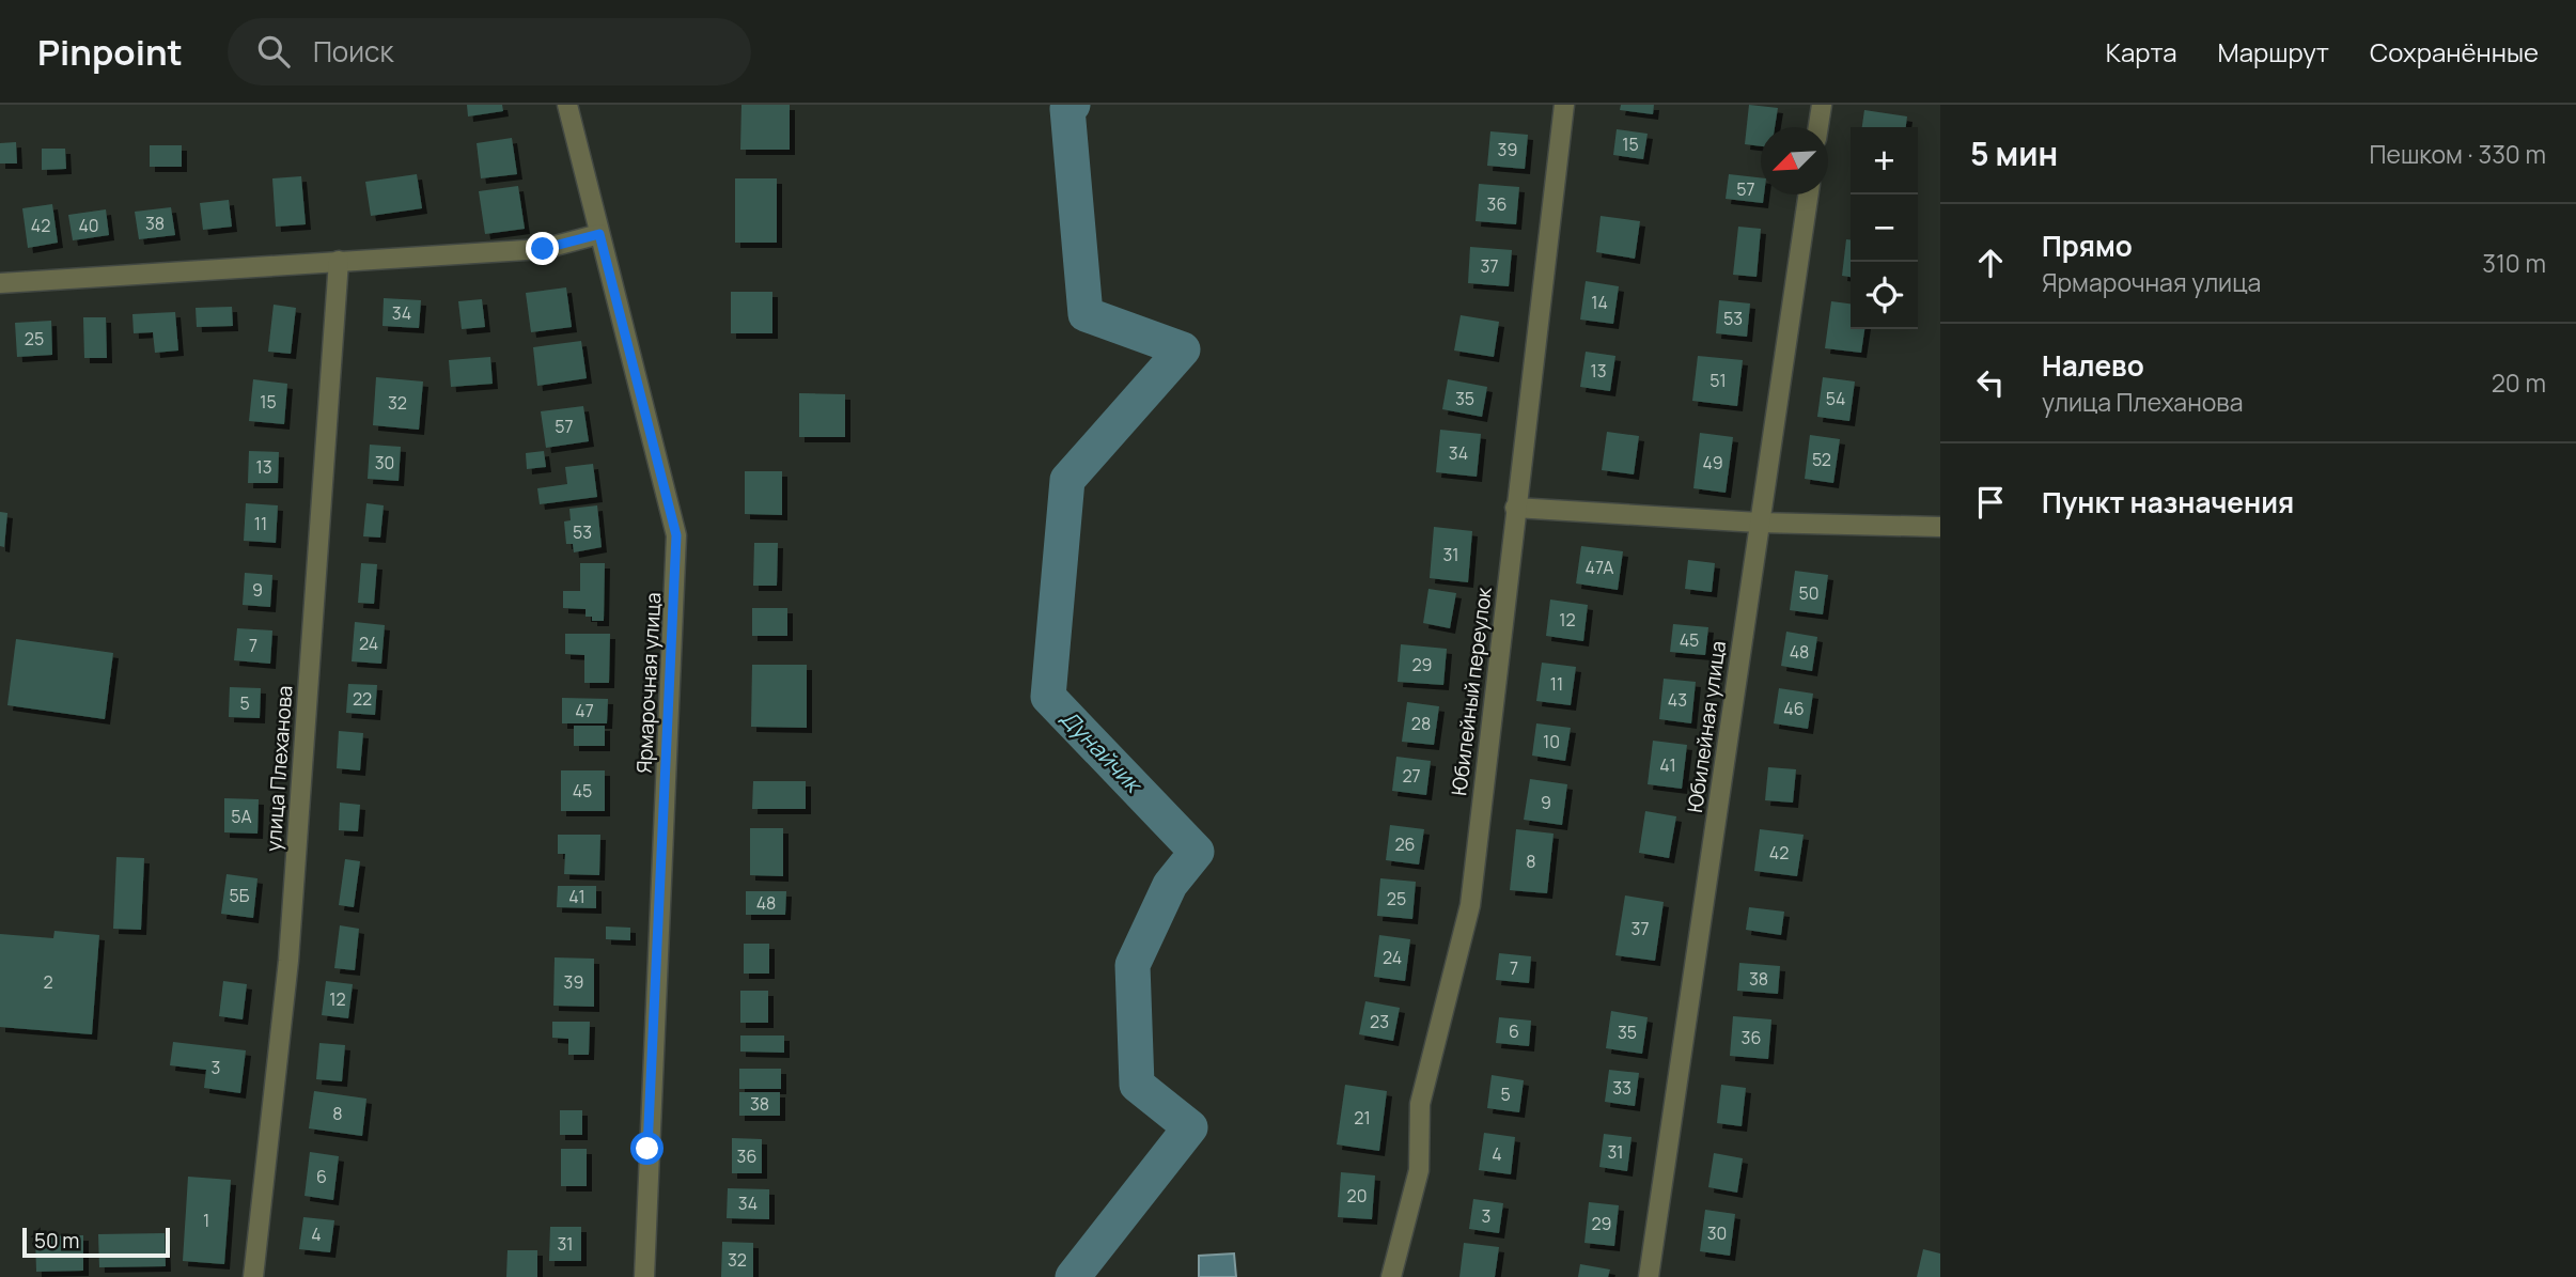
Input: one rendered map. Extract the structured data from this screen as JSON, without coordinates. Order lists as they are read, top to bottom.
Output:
{
  "streets": {
    "street": [
      "Ярмарочная улица",
      "Юбилейный переулок",
      "Юбилейная улица",
      "улица Плеханова"
    ]
  },
  "water": ["Дунайчик"],
  "house_numbers": [
    "15",
    "39",
    "57",
    "36",
    "38",
    "42",
    "40",
    "37",
    "14",
    "34",
    "53",
    "25",
    "13",
    "51",
    "35",
    "54",
    "15",
    "32",
    "57",
    "34",
    "52",
    "30",
    "49",
    "13",
    "11",
    "53",
    "31",
    "47А",
    "9",
    "50",
    "12",
    "45",
    "24",
    "7",
    "48",
    "29",
    "11",
    "22",
    "43",
    "5",
    "46",
    "47",
    "28",
    "10",
    "41",
    "27",
    "45",
    "9",
    "5А",
    "26",
    "42",
    "8",
    "5Б",
    "41",
    "25",
    "48",
    "37",
    "24",
    "7",
    "38",
    "2",
    "39",
    "12",
    "23",
    "6",
    "35",
    "36",
    "3",
    "33",
    "5",
    "38",
    "8",
    "21",
    "31",
    "4",
    "36",
    "6",
    "20",
    "34",
    "3",
    "1",
    "29",
    "30",
    "4",
    "31",
    "32"
  ],
  "scale_bar": "50 m",
  "north": "bottom left",
  "page": {
    "header": "Pinpoint",
    "search": "Поиск",
    "nav": ["Карта", "Маршрут", "Сохранённые"],
    "heading": ["5 мин", "Пешком · 330 m"],
    "map_buttons": ["+", "−"],
    "list": [
      ["Прямо", "Ярмарочная улица", "310 m"],
      ["Налево", "улица Плеханова", "20 m"],
      "Пункт назначения"
    ],
    "scale": "50 m"
  }
}
